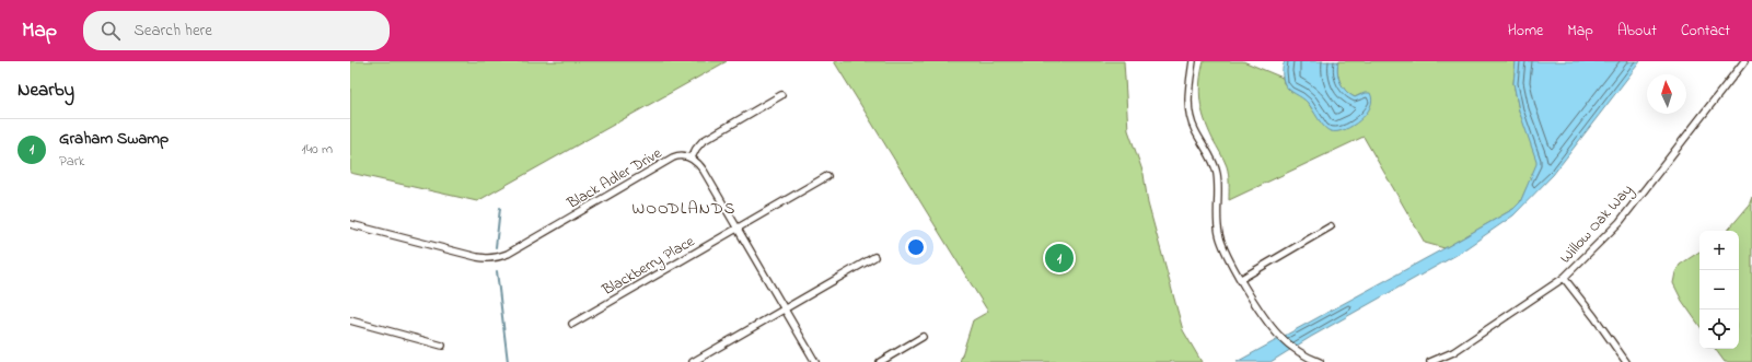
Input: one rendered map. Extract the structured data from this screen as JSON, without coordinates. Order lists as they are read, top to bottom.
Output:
{
  "streets": {
    "street": ["Black Adler Drive", "Willow Oak Way", "Blackberry Place"]
  },
  "districts": ["WOODLANDS"],
  "north": "top",
  "page": {
    "header": "Map",
    "search": "Search here",
    "nav": [
      "Home",
      "Map",
      "About",
      "Contact"
    ],
    "heading": "Nearby",
    "list": [
      {
        "mark": "1",
        "name": "Graham Swamp",
        "note": "Park",
        "value": "140 m"
      }
    ],
    "map_buttons": ["+", "−"],
    "pins": "1"
  }
}
